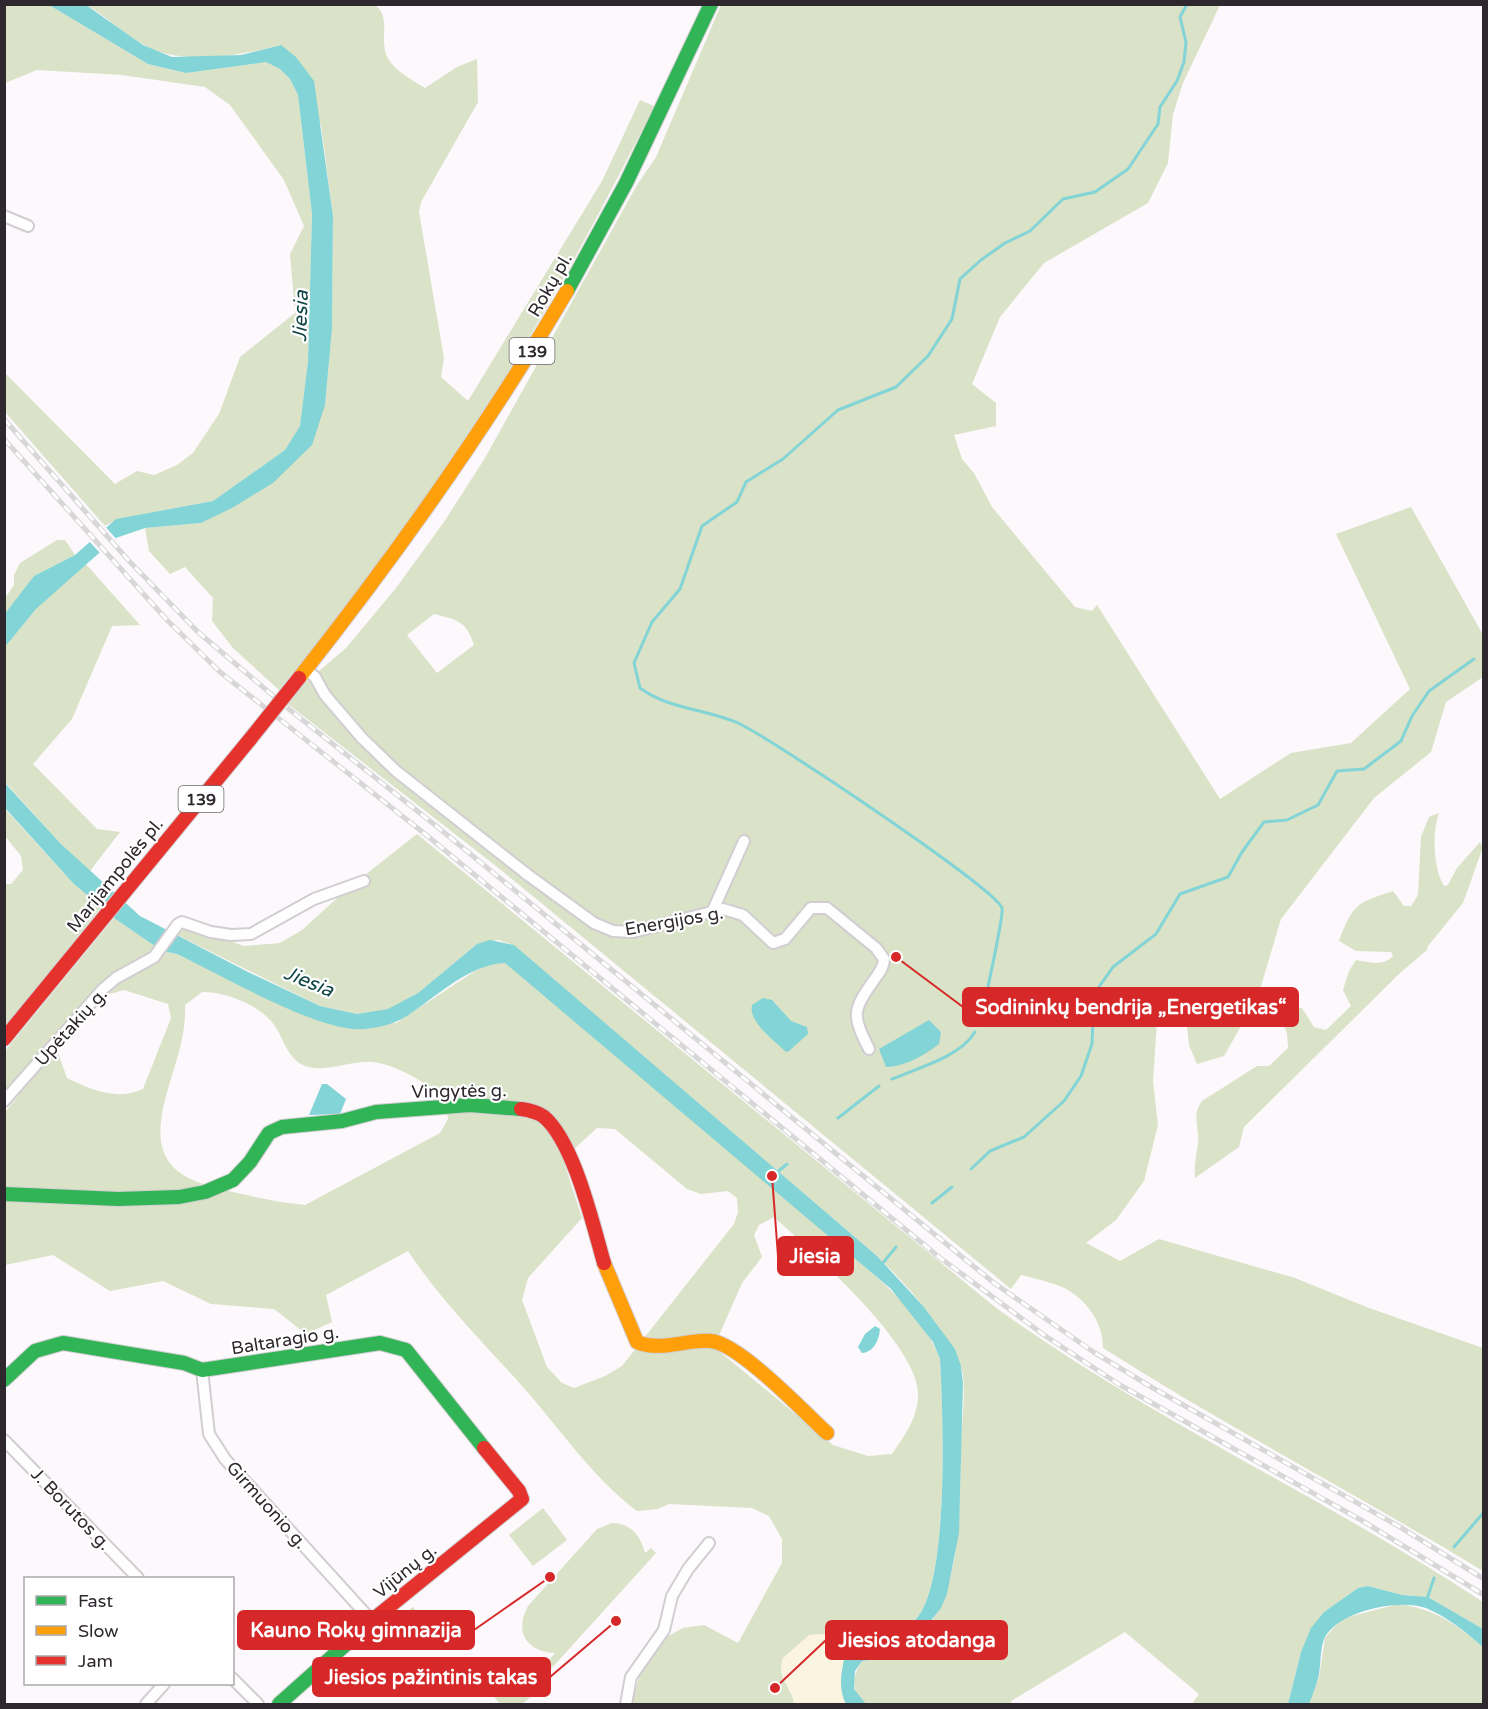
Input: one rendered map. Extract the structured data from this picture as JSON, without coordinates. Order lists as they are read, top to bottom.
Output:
{
  "streets": {
    "street": [
      "Rokų pl.",
      "139",
      "Marijampolės pl.",
      "Energijos g.",
      "Upėtakių g.",
      "Vingytės g.",
      "Baltaragio g.",
      "Girmuonio g.",
      "J. Borutos g.",
      "Vijūnų g."
    ]
  },
  "crossings": [
    ["Rokų pl.", "Marijampolės pl."],
    ["Rokų pl.", "Energijos g."],
    ["Marijampolės pl.", "Energijos g."],
    ["Baltaragio g.", "Girmuonio g."],
    ["Baltaragio g.", "Vijūnų g."],
    ["Girmuonio g.", "Vijūnų g."]
  ],
  "water": ["Jiesia"],
  "places": [
    "Sodininkų bendrija „Energetikas“",
    "Jiesia",
    "Kauno Rokų gimnazija",
    "Jiesios pažintinis takas",
    "Jiesios atodanga"
  ],
  "legend": ["Fast", "Slow", "Jam"]
}
